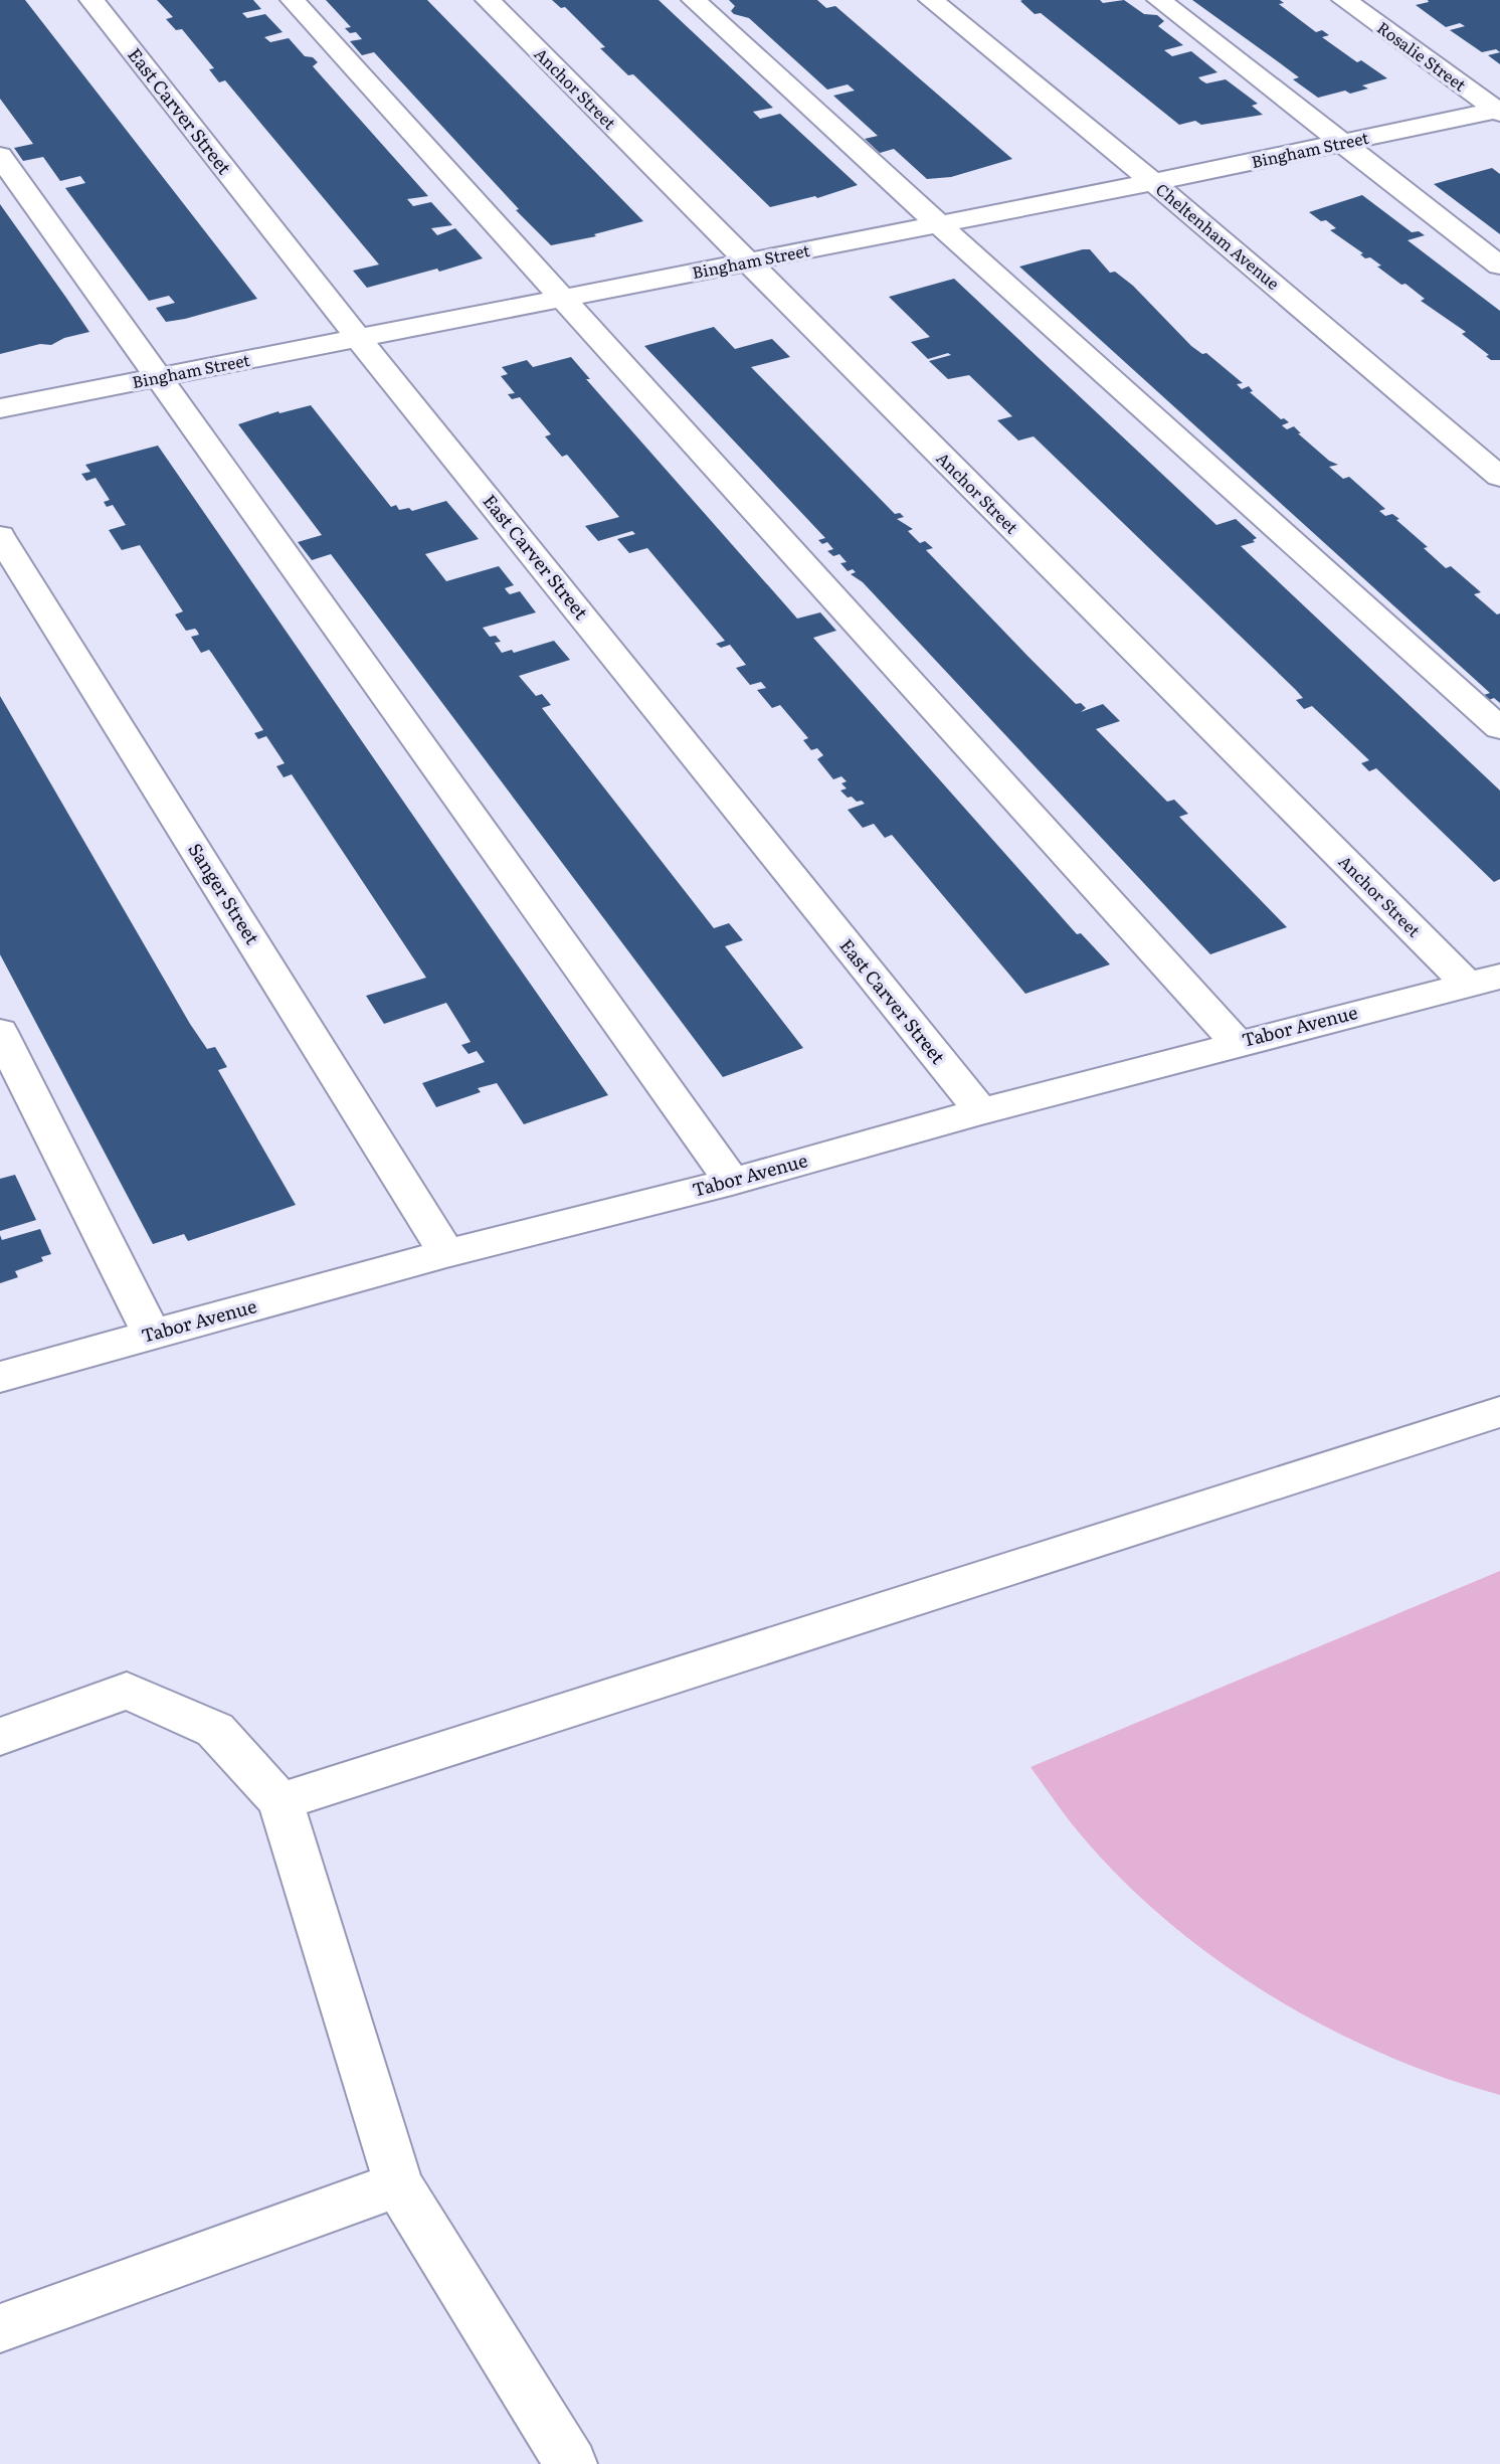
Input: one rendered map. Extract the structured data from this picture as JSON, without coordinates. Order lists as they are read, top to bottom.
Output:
{
  "streets": {
    "street": [
      "Rosalie Street",
      "Anchor Street",
      "East Carver Street",
      "Bingham Street",
      "Cheltenham Avenue",
      "Sanger Street",
      "Tabor Avenue"
    ]
  },
  "crossings": [
    ["Rosalie Street", "Bingham Street"],
    ["Anchor Street", "Bingham Street"],
    ["Anchor Street", "Tabor Avenue"],
    ["East Carver Street", "Bingham Street"],
    ["East Carver Street", "Tabor Avenue"],
    ["Bingham Street", "Cheltenham Avenue"],
    ["Sanger Street", "Tabor Avenue"]
  ]
}
